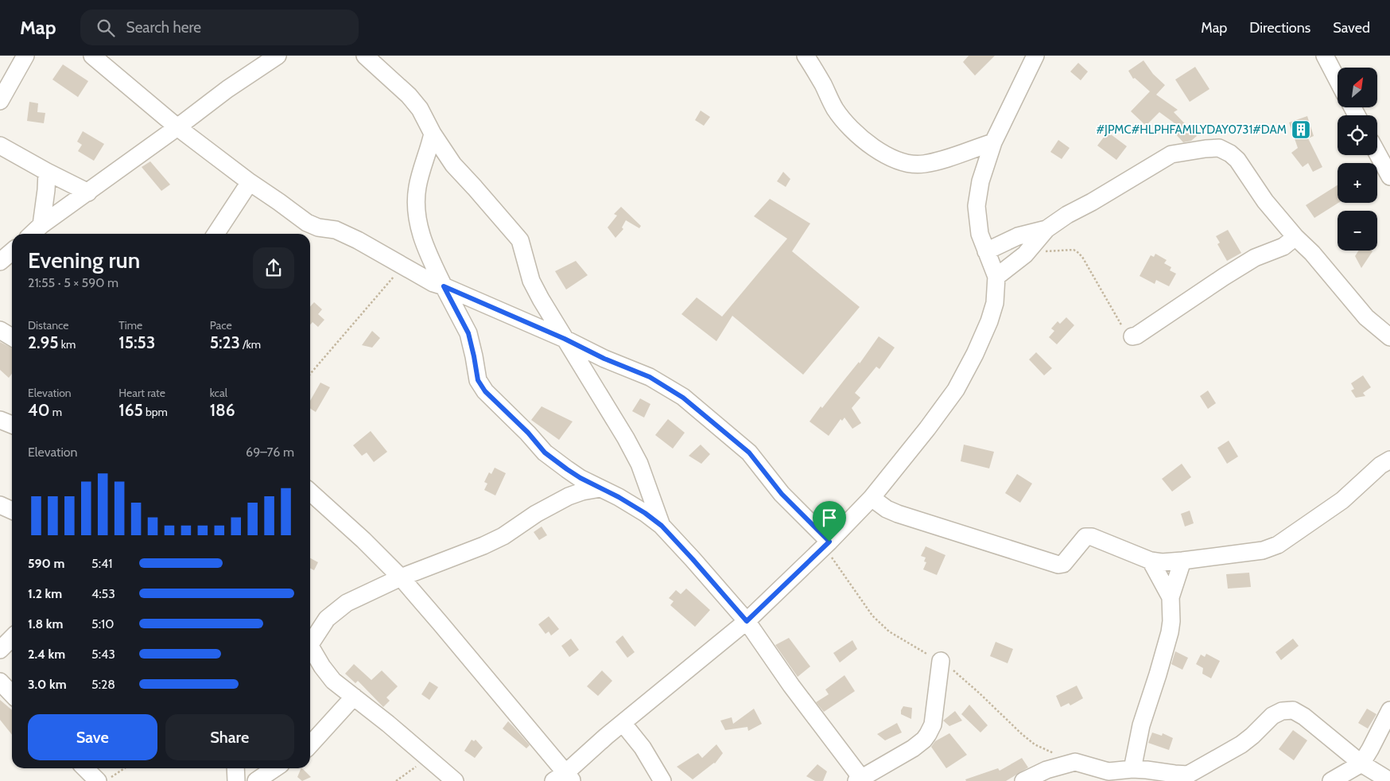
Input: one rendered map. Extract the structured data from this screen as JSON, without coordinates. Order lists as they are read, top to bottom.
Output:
{
  "places": {
    "building": ["#JPMC#HLPHFAMILYDAY0731#DAM"]
  },
  "north": "top right",
  "page": {
    "header": "Map",
    "search": "Search here",
    "nav": ["Map", "Directions", "Saved"],
    "map_buttons": ["+", "−"],
    "heading": ["Evening run", "21:55 · 5 × 590 m"],
    "stats": [
      ["Distance", "2.95 km"],
      ["Time", "15:53"],
      ["Pace", "5:23 /km"],
      ["Elevation", "40 m"],
      ["Heart rate", "165 bpm"],
      ["kcal", "186"]
    ],
    "chart": ["Elevation", "69–76 m"],
    "list": [
      {
        "name": "590 m",
        "note": "5:41"
      },
      {
        "name": "1.2 km",
        "note": "4:53"
      },
      {
        "name": "1.8 km",
        "note": "5:10"
      },
      {
        "name": "2.4 km",
        "note": "5:43"
      },
      {
        "name": "3.0 km",
        "note": "5:28"
      }
    ],
    "buttons": ["Save", "Share"]
  }
}
